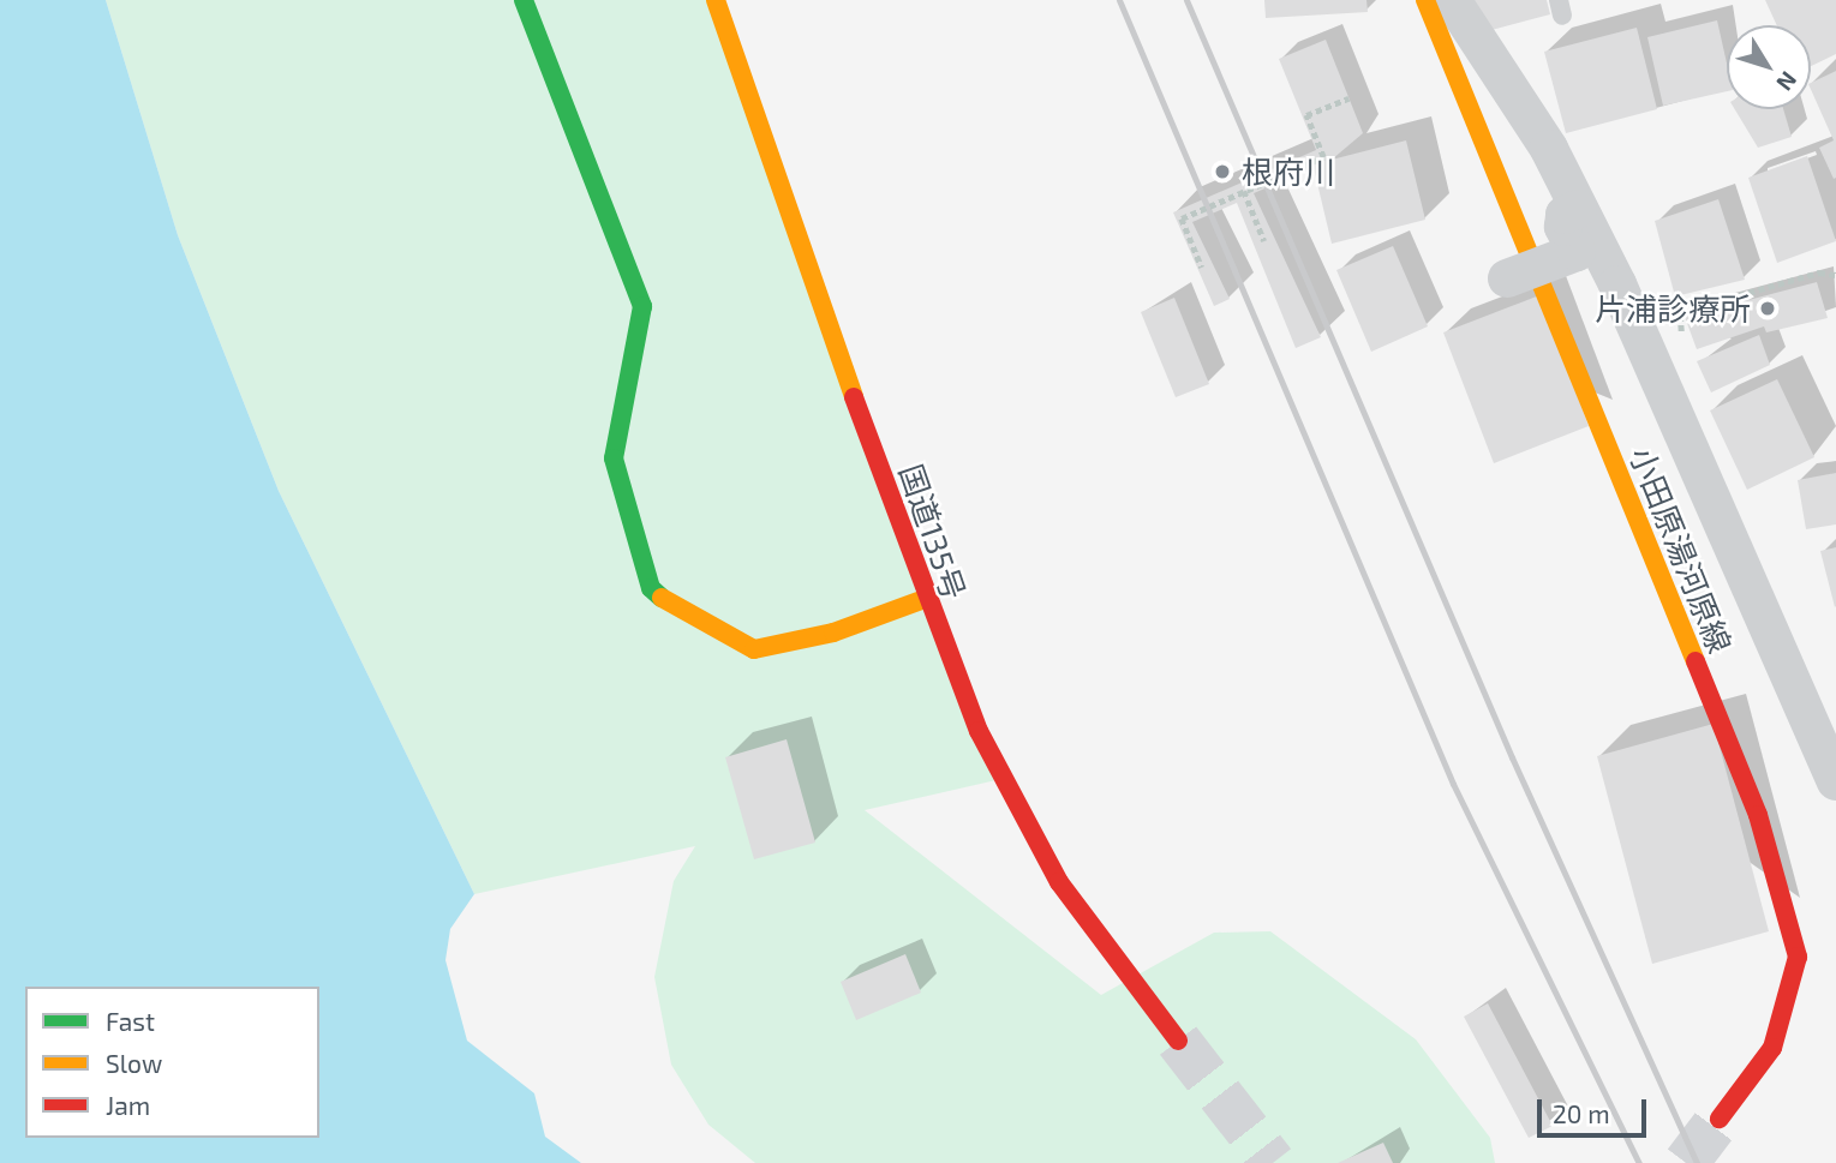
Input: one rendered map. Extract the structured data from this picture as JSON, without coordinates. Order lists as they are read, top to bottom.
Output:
{
  "streets": {
    "main road": ["国道135号", "小田原湯河原線"]
  },
  "places": ["根府川", "片浦診療所"],
  "legend": ["Fast", "Slow", "Jam"],
  "scale_bar": "20 m",
  "north": "bottom right"
}
